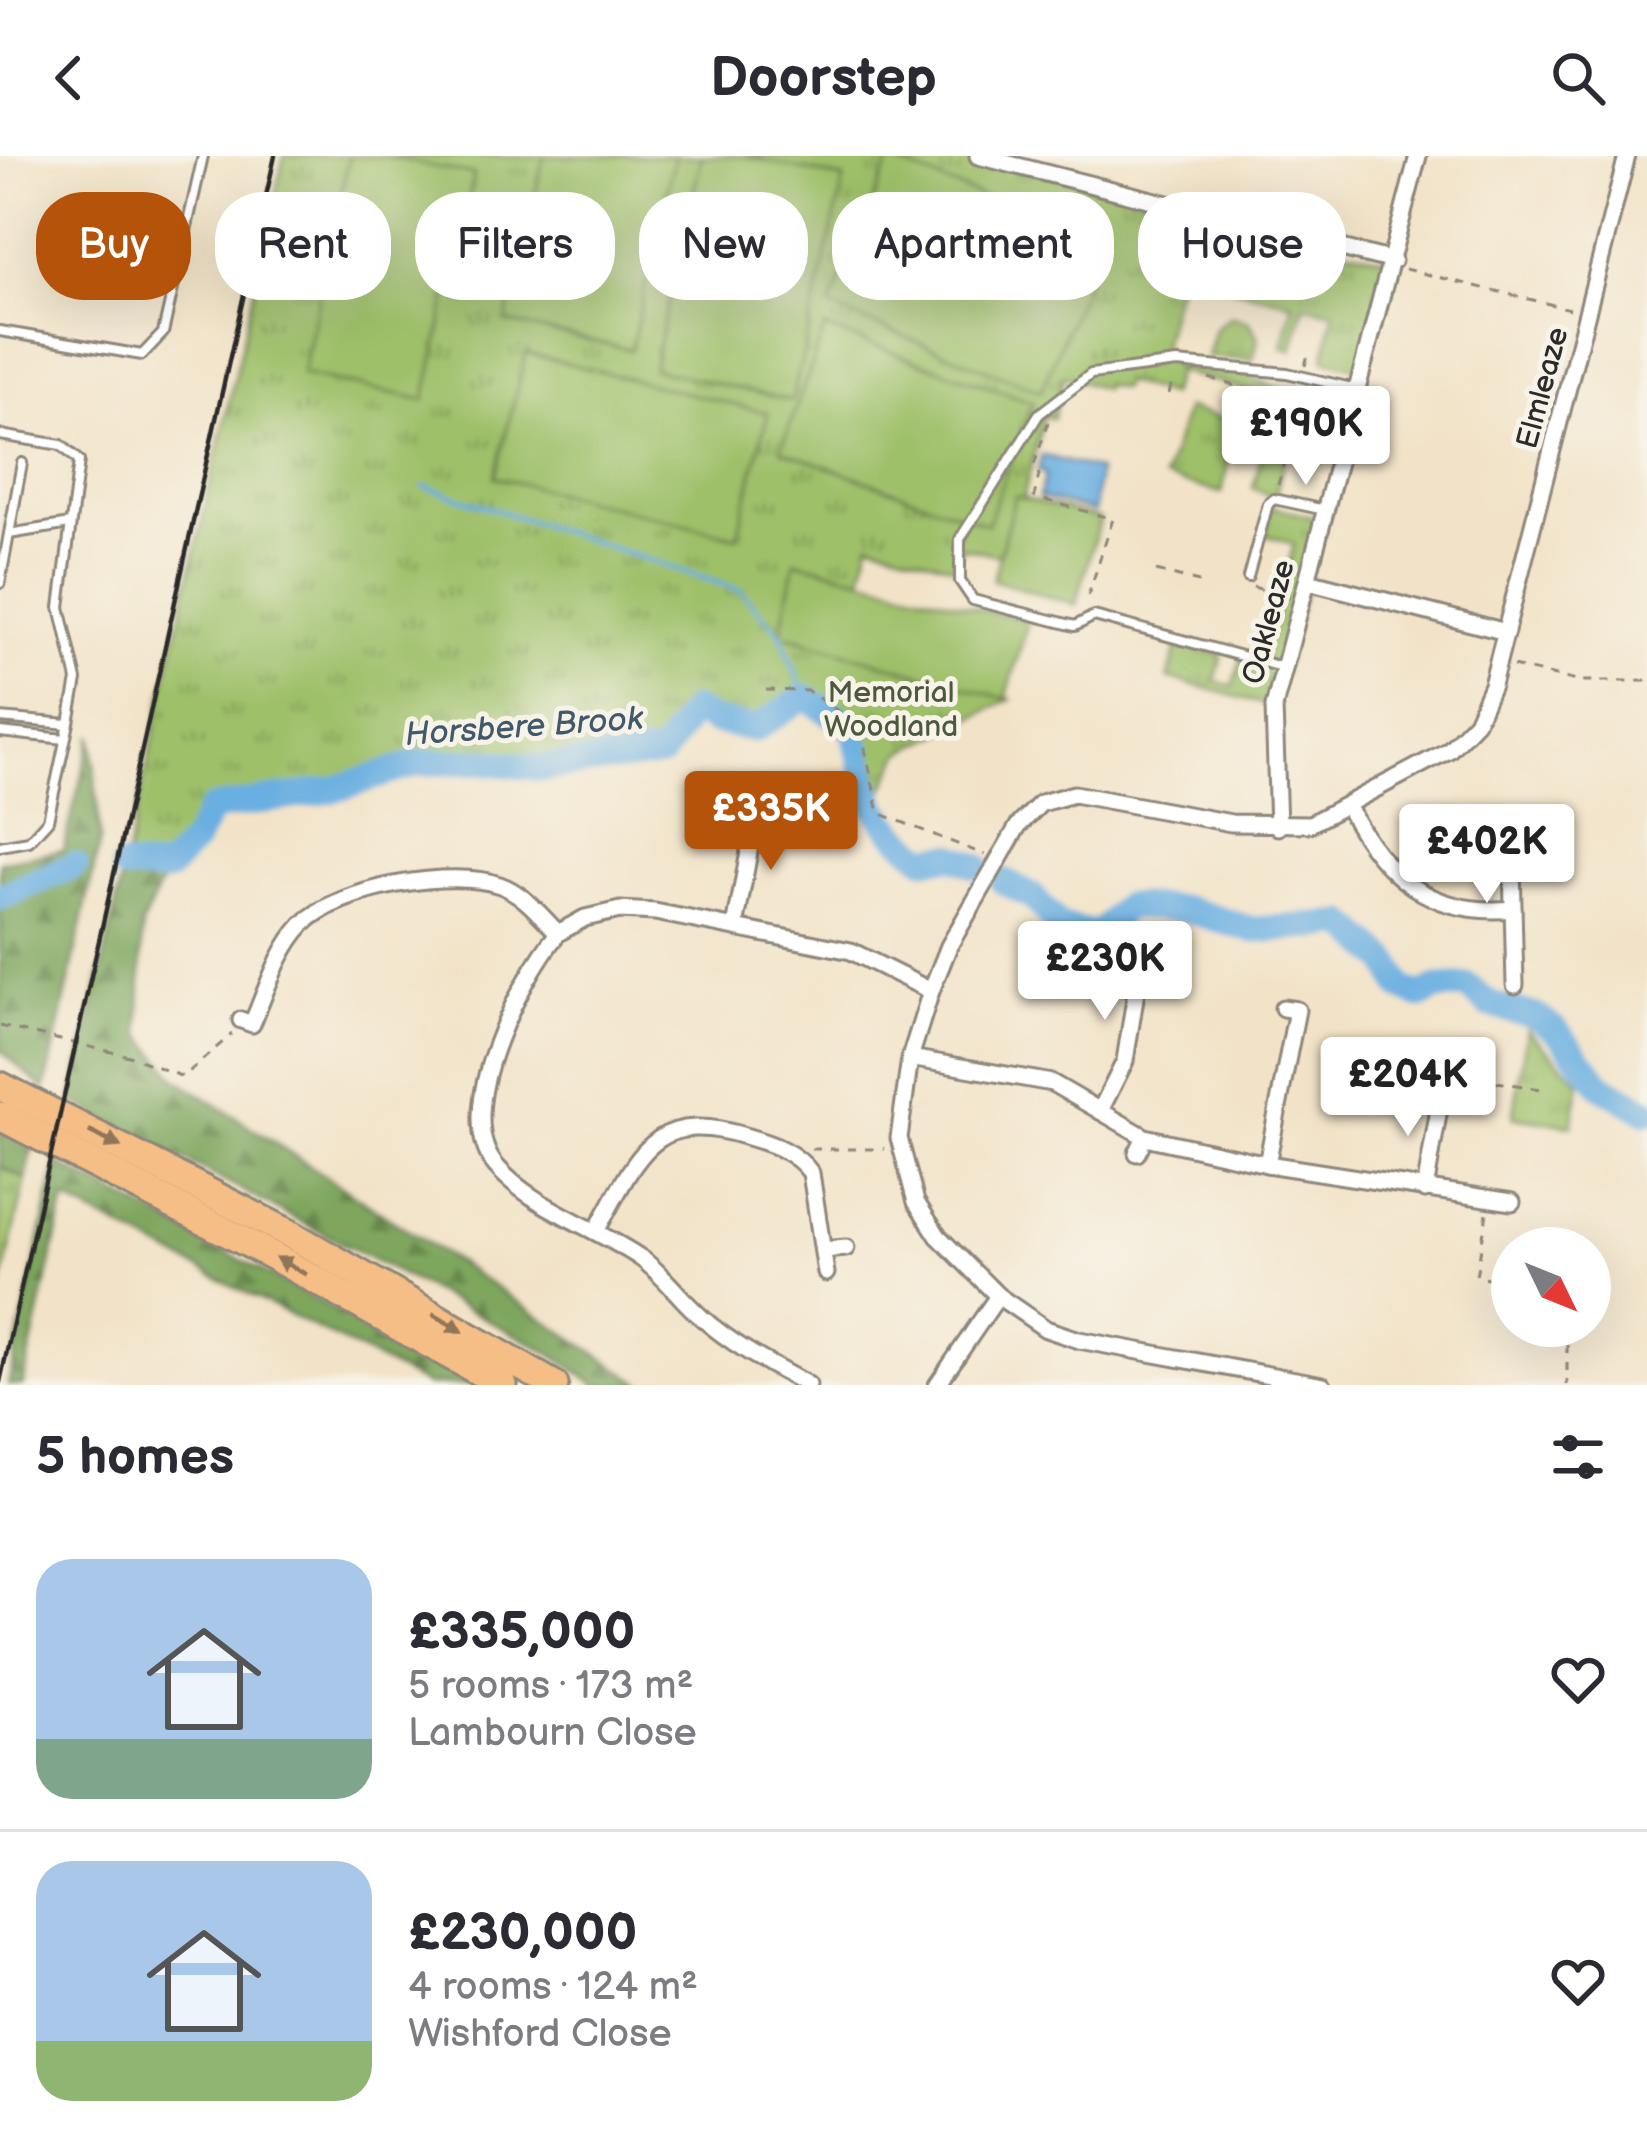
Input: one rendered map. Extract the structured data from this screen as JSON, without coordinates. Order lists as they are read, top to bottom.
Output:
{
  "streets": {
    "street": ["Elmleaze", "Oakleaze"]
  },
  "crossings": [
    ["Elmleaze", "Oakleaze"]
  ],
  "water": ["Horsbere Brook"],
  "parks": ["Memorial Woodland"],
  "north": "bottom right",
  "page": {
    "header": "Doorstep",
    "chip": [
      "Buy",
      "Rent",
      "Filters",
      "New",
      "Apartment",
      "House"
    ],
    "price": [
      "£190K",
      "£335K",
      "£402K",
      "£230K",
      "£204K"
    ],
    "heading": "5 homes",
    "list": [
      {
        "name": "£335,000",
        "note": "5 rooms · 173 m² · Lambourn Close"
      },
      {
        "name": "£230,000",
        "note": "4 rooms · 124 m² · Wishford Close"
      }
    ]
  }
}
